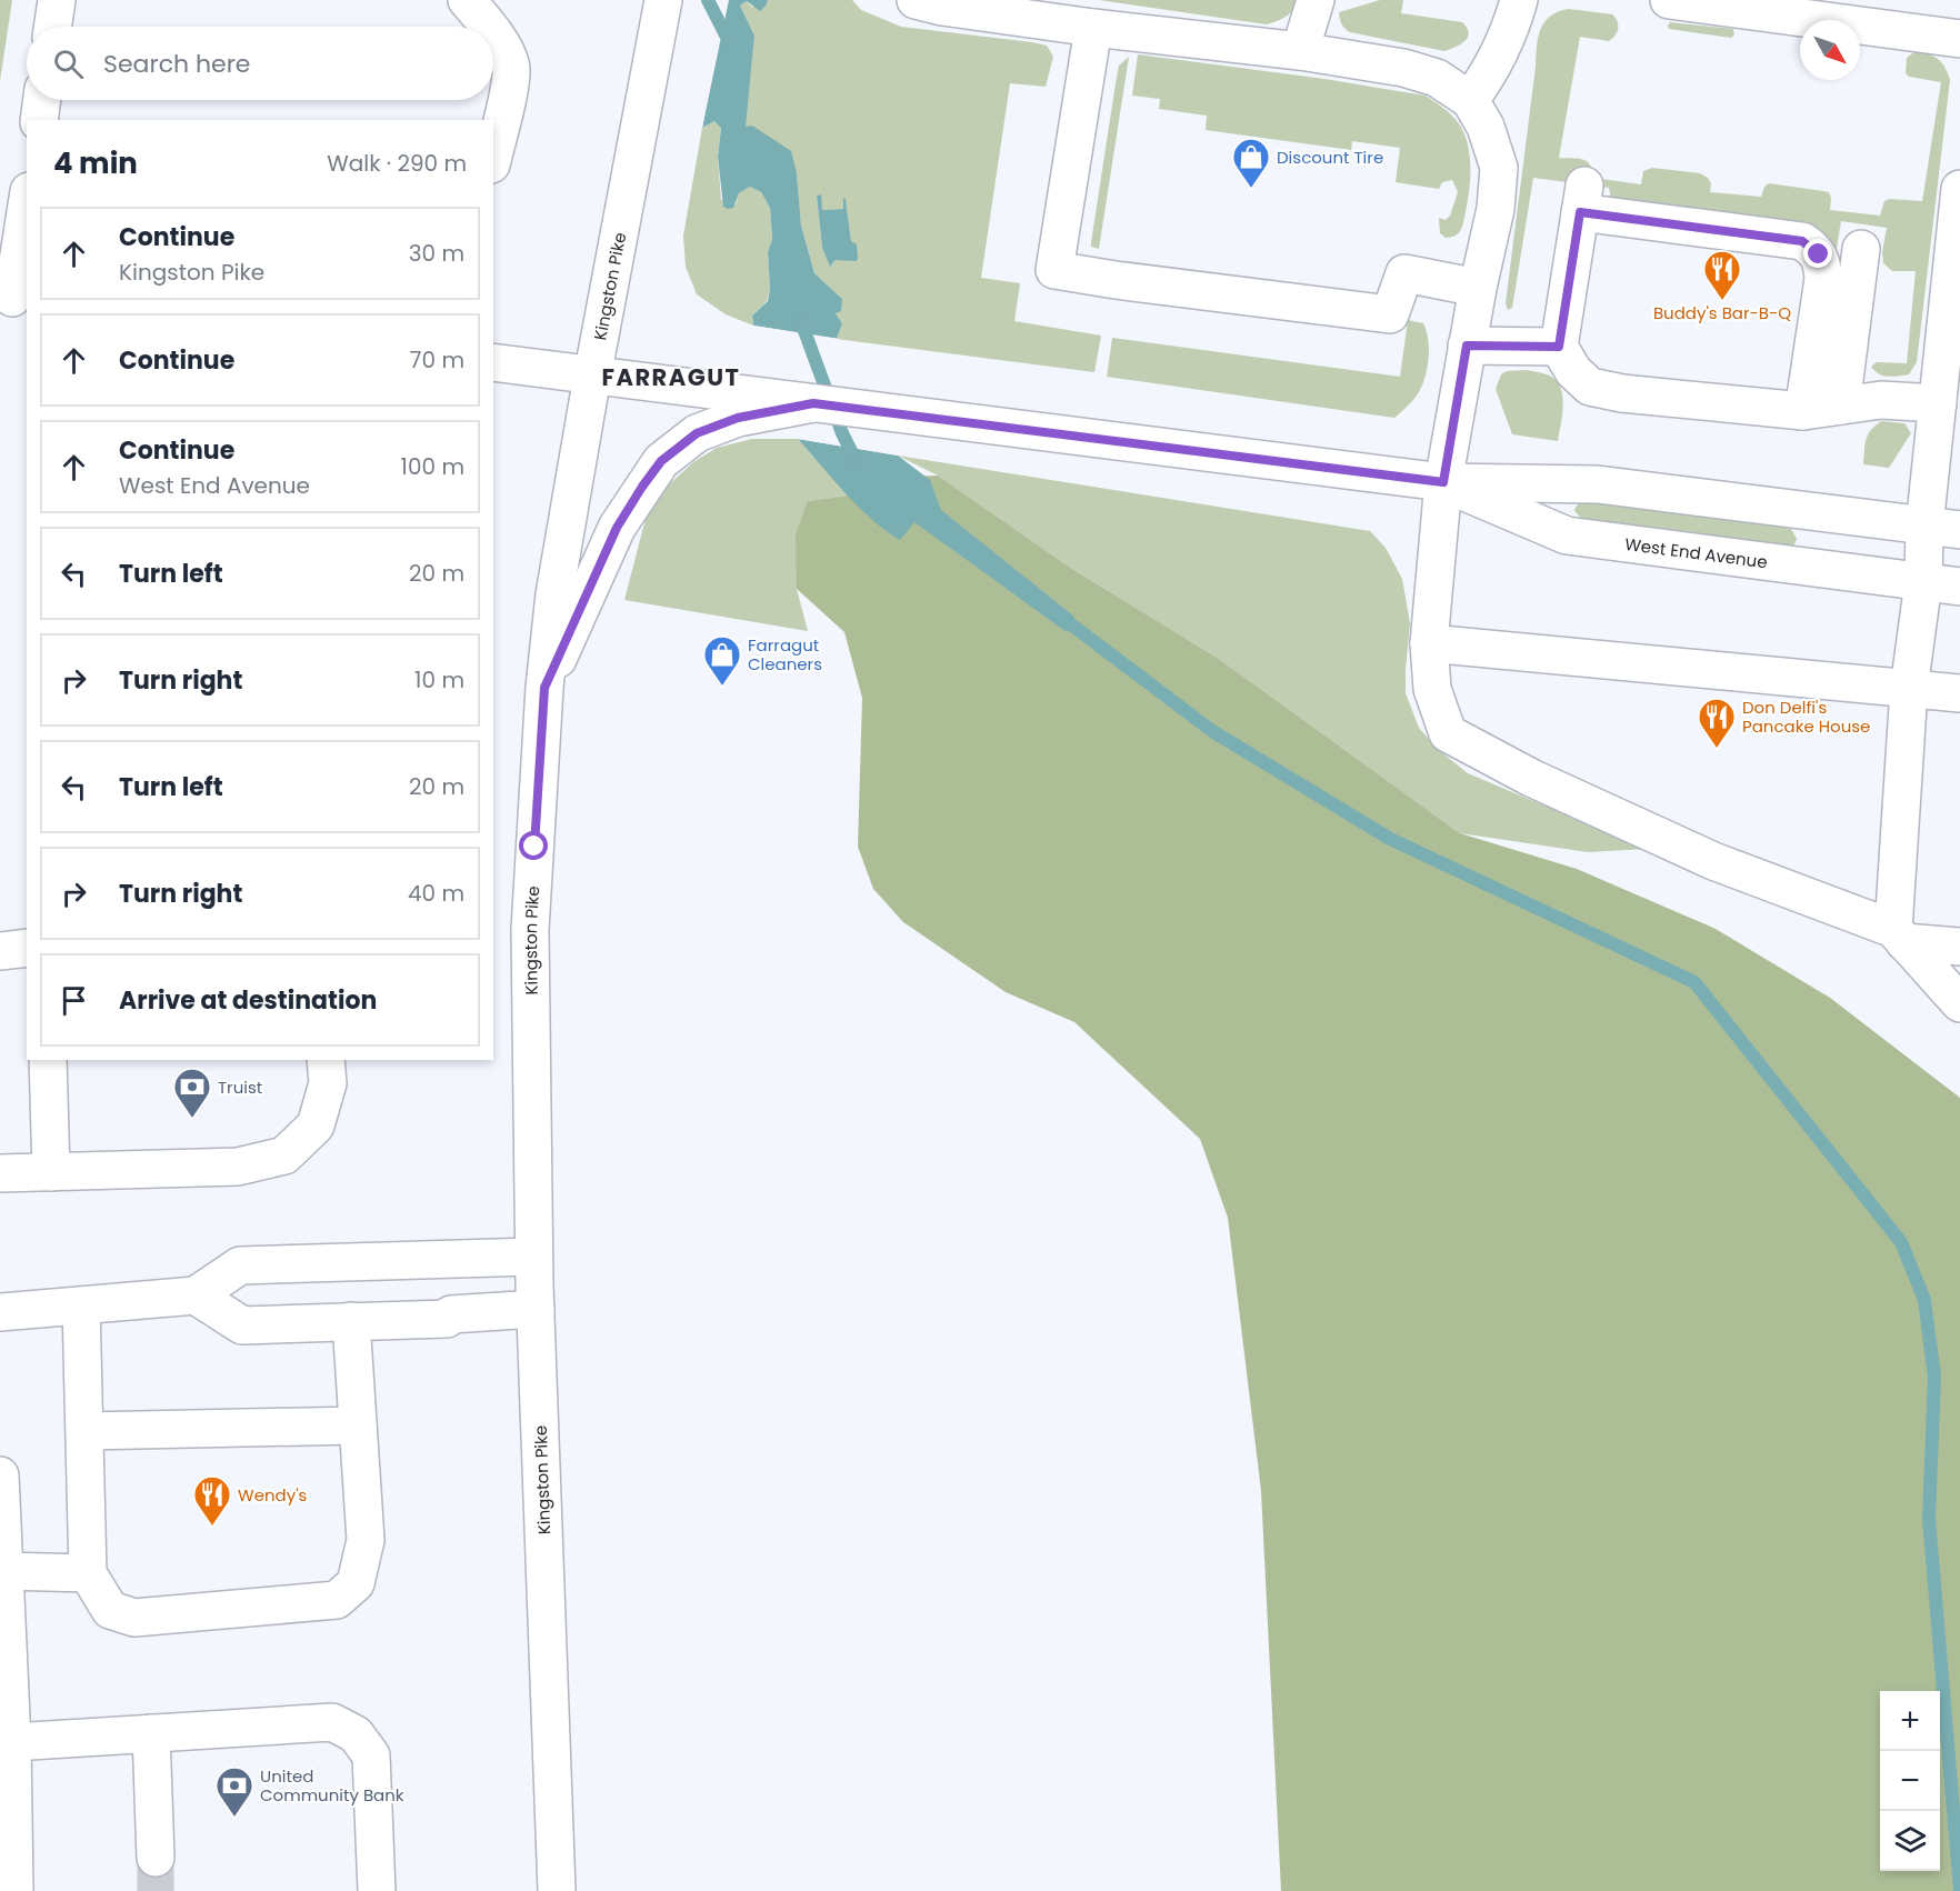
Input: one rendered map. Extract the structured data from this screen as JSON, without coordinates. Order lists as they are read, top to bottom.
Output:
{
  "streets": {
    "street": ["Kingston Pike", "West End Avenue"]
  },
  "crossings": [
    ["Kingston Pike", "West End Avenue"]
  ],
  "districts": ["FARRAGUT"],
  "places": {
    "shop": ["Discount Tire", "Farragut Cleaners"],
    "restaurant": ["Buddy's Bar-B-Q", "Don Delfi's Pancake House", "Wendy's"],
    "bank": ["Truist", "United Community Bank"]
  },
  "north": "bottom right",
  "page": {
    "search": "Search here",
    "heading": ["4 min", "Walk · 290 m"],
    "list": [
      ["Continue", "Kingston Pike", "30 m"],
      ["Continue", "70 m"],
      ["Continue", "West End Avenue", "100 m"],
      ["Turn left", "20 m"],
      ["Turn right", "10 m"],
      ["Turn left", "20 m"],
      ["Turn right", "40 m"],
      "Arrive at destination"
    ],
    "map_buttons": ["+", "−"]
  }
}
